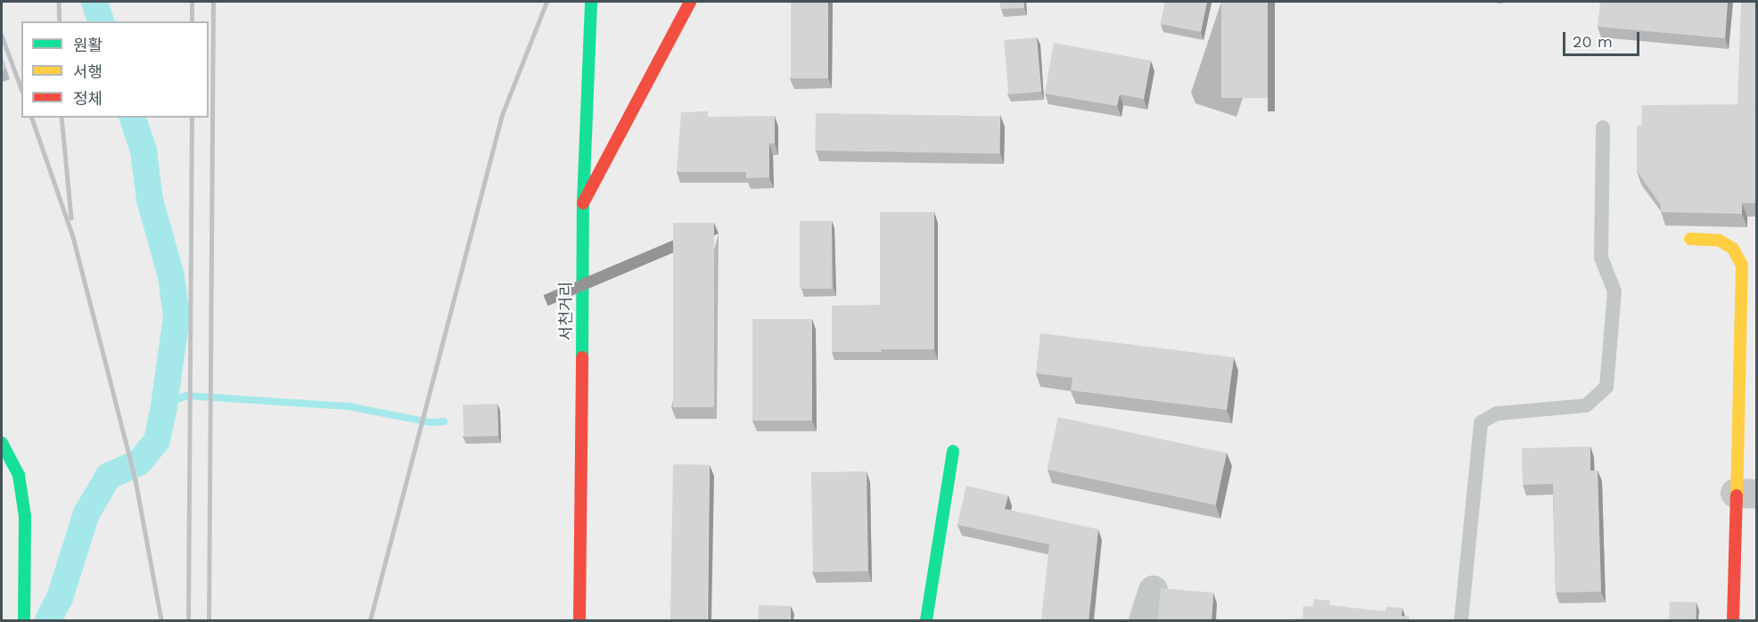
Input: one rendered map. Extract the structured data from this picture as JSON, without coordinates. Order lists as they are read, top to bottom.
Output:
{
  "streets": {
    "street": ["서천거리"]
  },
  "legend": ["원활", "서행", "정체"],
  "scale_bar": "20 m"
}
